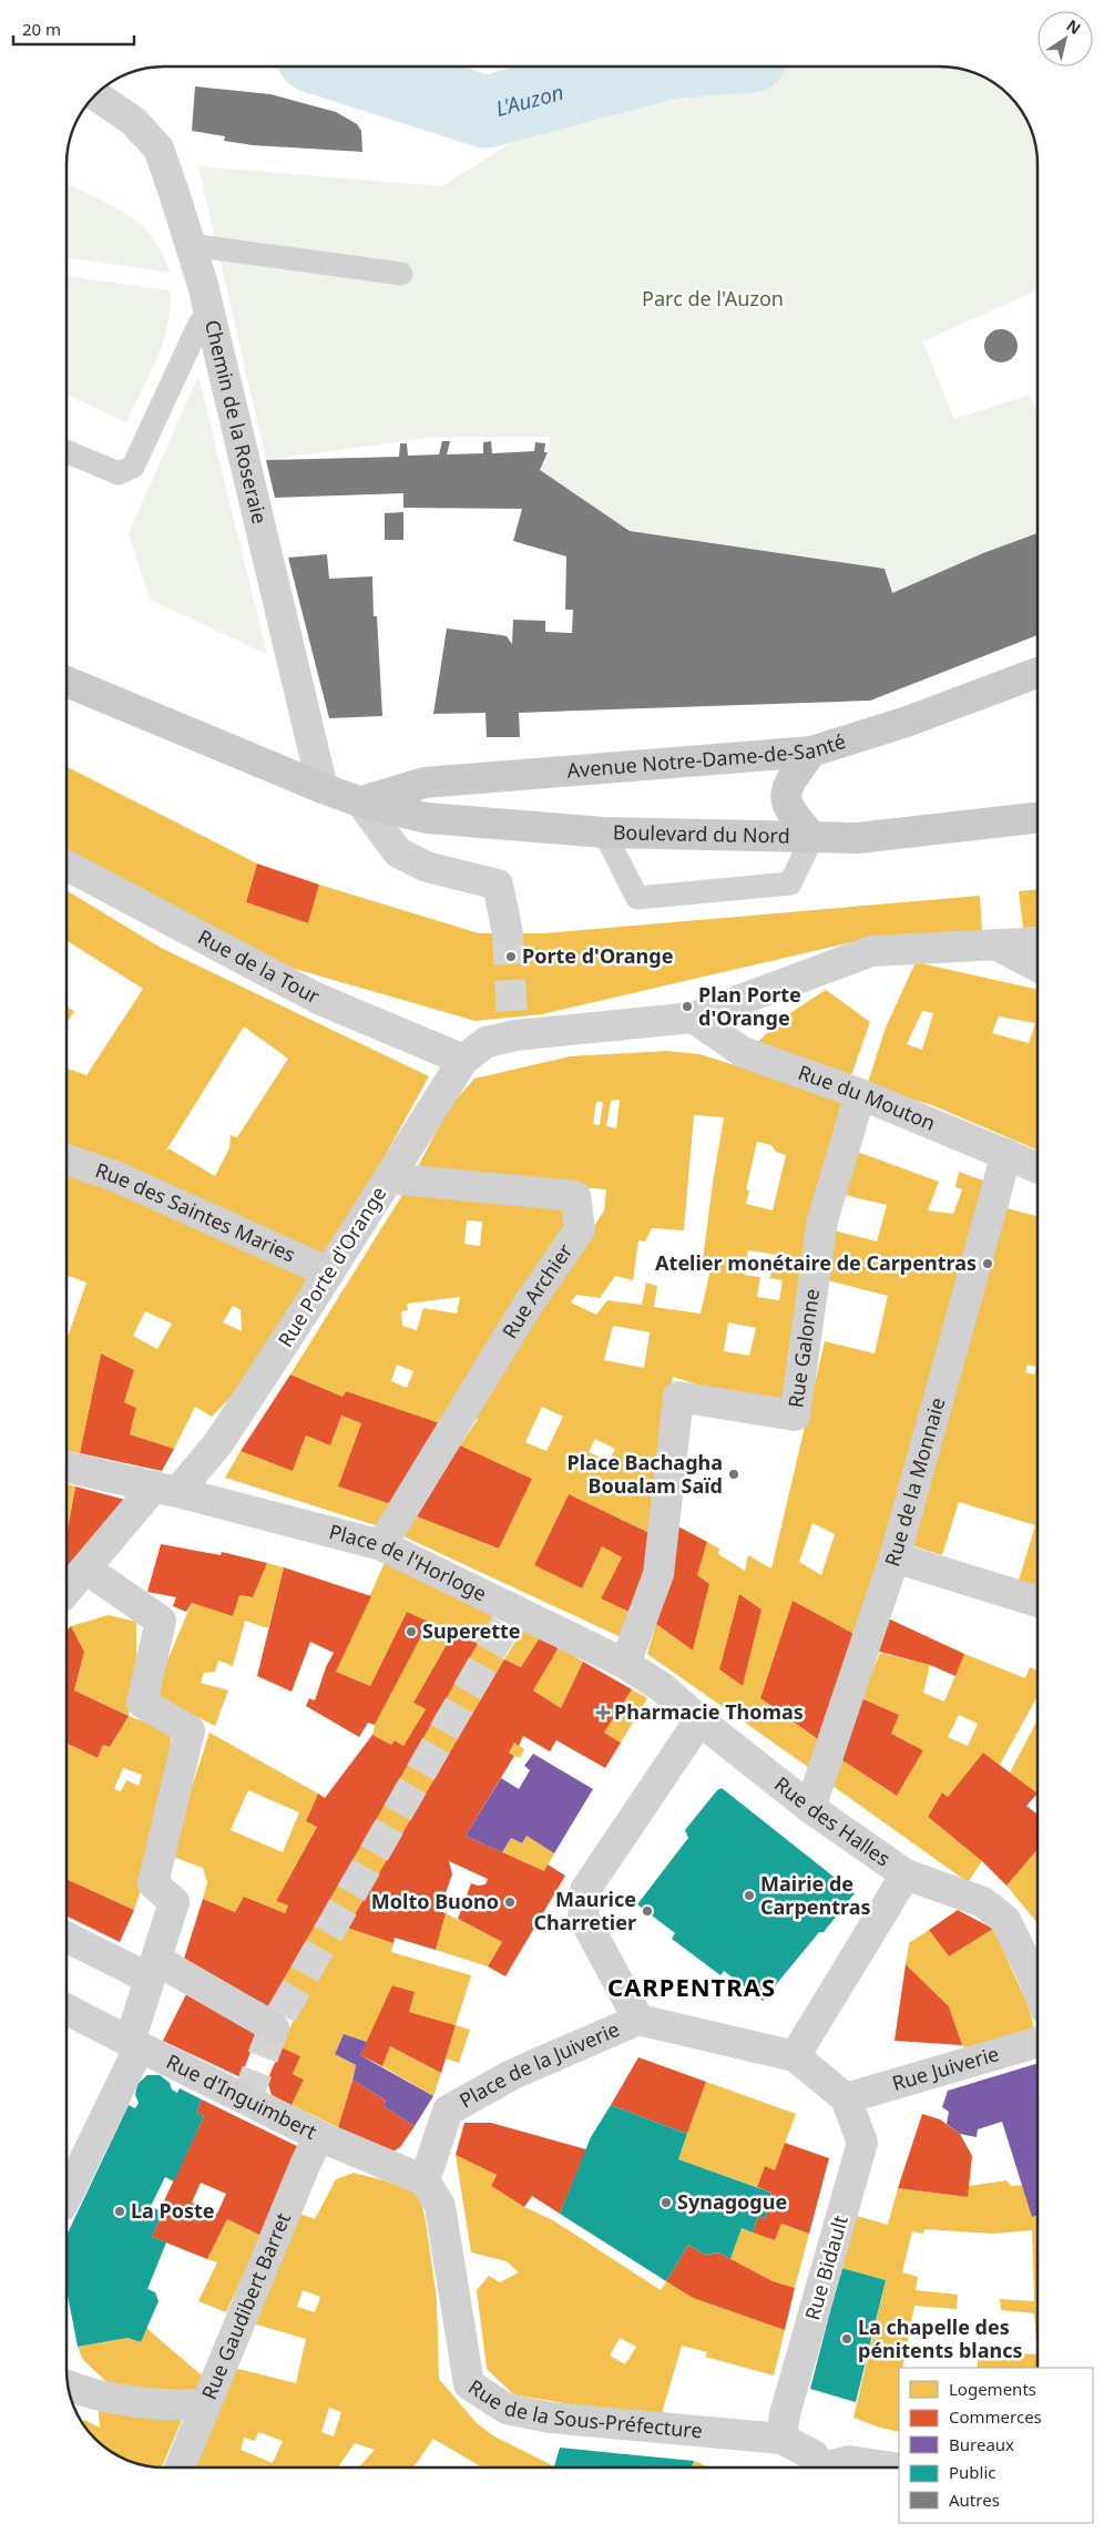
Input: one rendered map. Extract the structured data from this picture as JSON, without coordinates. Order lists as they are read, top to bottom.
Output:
{
  "streets": {
    "main road": ["Avenue Notre-Dame-de-Santé", "Boulevard du Nord"],
    "street": [
      "Chemin de la Roseraie",
      "Rue de la Tour",
      "Rue du Mouton",
      "Rue des Saintes Maries",
      "Rue Porte d'Orange",
      "Rue Archier",
      "Rue Galonne",
      "Rue de la Monnaie",
      "Place de l'Horloge",
      "Rue des Halles",
      "Place de la Juiverie",
      "Rue Juiverie",
      "Rue d'Inguimbert",
      "Rue Bidault",
      "Rue Gaudibert Barret",
      "Rue de la Sous-Préfecture"
    ]
  },
  "crossings": [
    ["Chemin de la Roseraie", "Boulevard du Nord"],
    ["Avenue Notre-Dame-de-Santé", "Boulevard du Nord"],
    ["Rue de la Tour", "Rue Porte d'Orange"],
    ["Rue du Mouton", "Rue Galonne"],
    ["Rue du Mouton", "Rue de la Monnaie"],
    ["Rue des Saintes Maries", "Rue Porte d'Orange"],
    ["Rue Porte d'Orange", "Rue Archier"],
    ["Rue Porte d'Orange", "Place de l'Horloge"],
    ["Rue Archier", "Place de l'Horloge"],
    ["Rue Galonne", "Place de l'Horloge"],
    ["Rue Galonne", "Rue des Halles"],
    ["Rue de la Monnaie", "Rue des Halles"],
    ["Place de l'Horloge", "Rue des Halles"],
    ["Place de la Juiverie", "Rue d'Inguimbert"],
    ["Place de la Juiverie", "Rue de la Sous-Préfecture"],
    ["Rue Juiverie", "Rue Bidault"],
    ["Rue d'Inguimbert", "Rue Gaudibert Barret"],
    ["Rue d'Inguimbert", "Rue de la Sous-Préfecture"],
    ["Rue Bidault", "Rue de la Sous-Préfecture"]
  ],
  "districts": ["CARPENTRAS"],
  "water": ["L'Auzon"],
  "parks": ["Parc de l'Auzon"],
  "places": {
    "other": [
      "Porte d'Orange",
      "Plan Porte d'Orange",
      "Atelier monétaire de Carpentras",
      "Place Bachagha Boualam Saïd",
      "Superette",
      "Mairie de Carpentras",
      "Molto Buono",
      "Maurice Charretier",
      "Synagogue",
      "La Poste",
      "La chapelle des pénitents blancs"
    ],
    "health": ["Pharmacie Thomas"]
  },
  "legend": [
    "Logements",
    "Commerces",
    "Bureaux",
    "Public",
    "Autres"
  ],
  "scale_bar": "20 m",
  "north": "top right"
}
